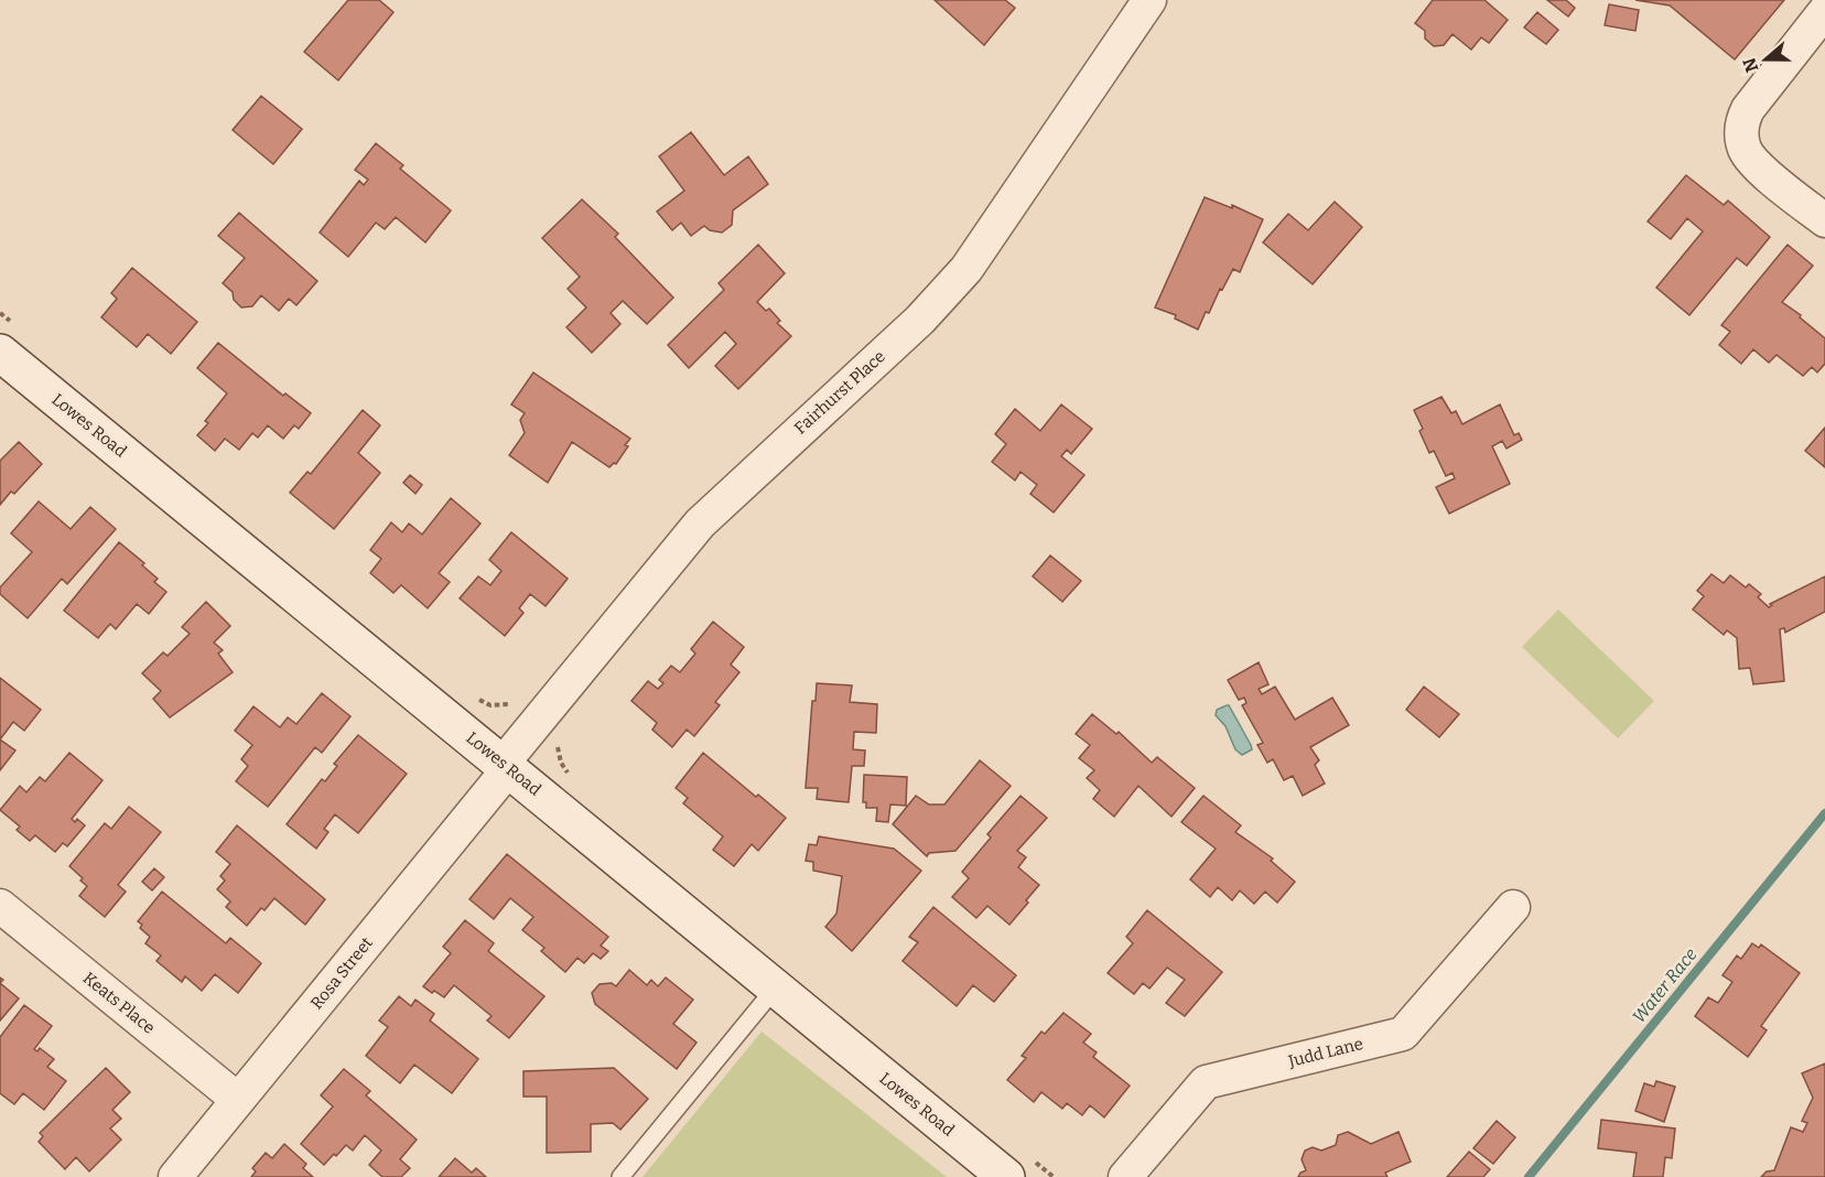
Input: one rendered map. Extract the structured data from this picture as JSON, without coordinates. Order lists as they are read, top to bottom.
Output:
{
  "streets": {
    "main road": ["Lowes Road"],
    "street": [
      "Fairhurst Place",
      "Rosa Street",
      "Keats Place",
      "Judd Lane"
    ]
  },
  "crossings": [
    ["Fairhurst Place", "Lowes Road"],
    ["Fairhurst Place", "Rosa Street"],
    ["Lowes Road", "Rosa Street"],
    ["Rosa Street", "Keats Place"]
  ],
  "water": ["Water Race"],
  "north": "left"
}
